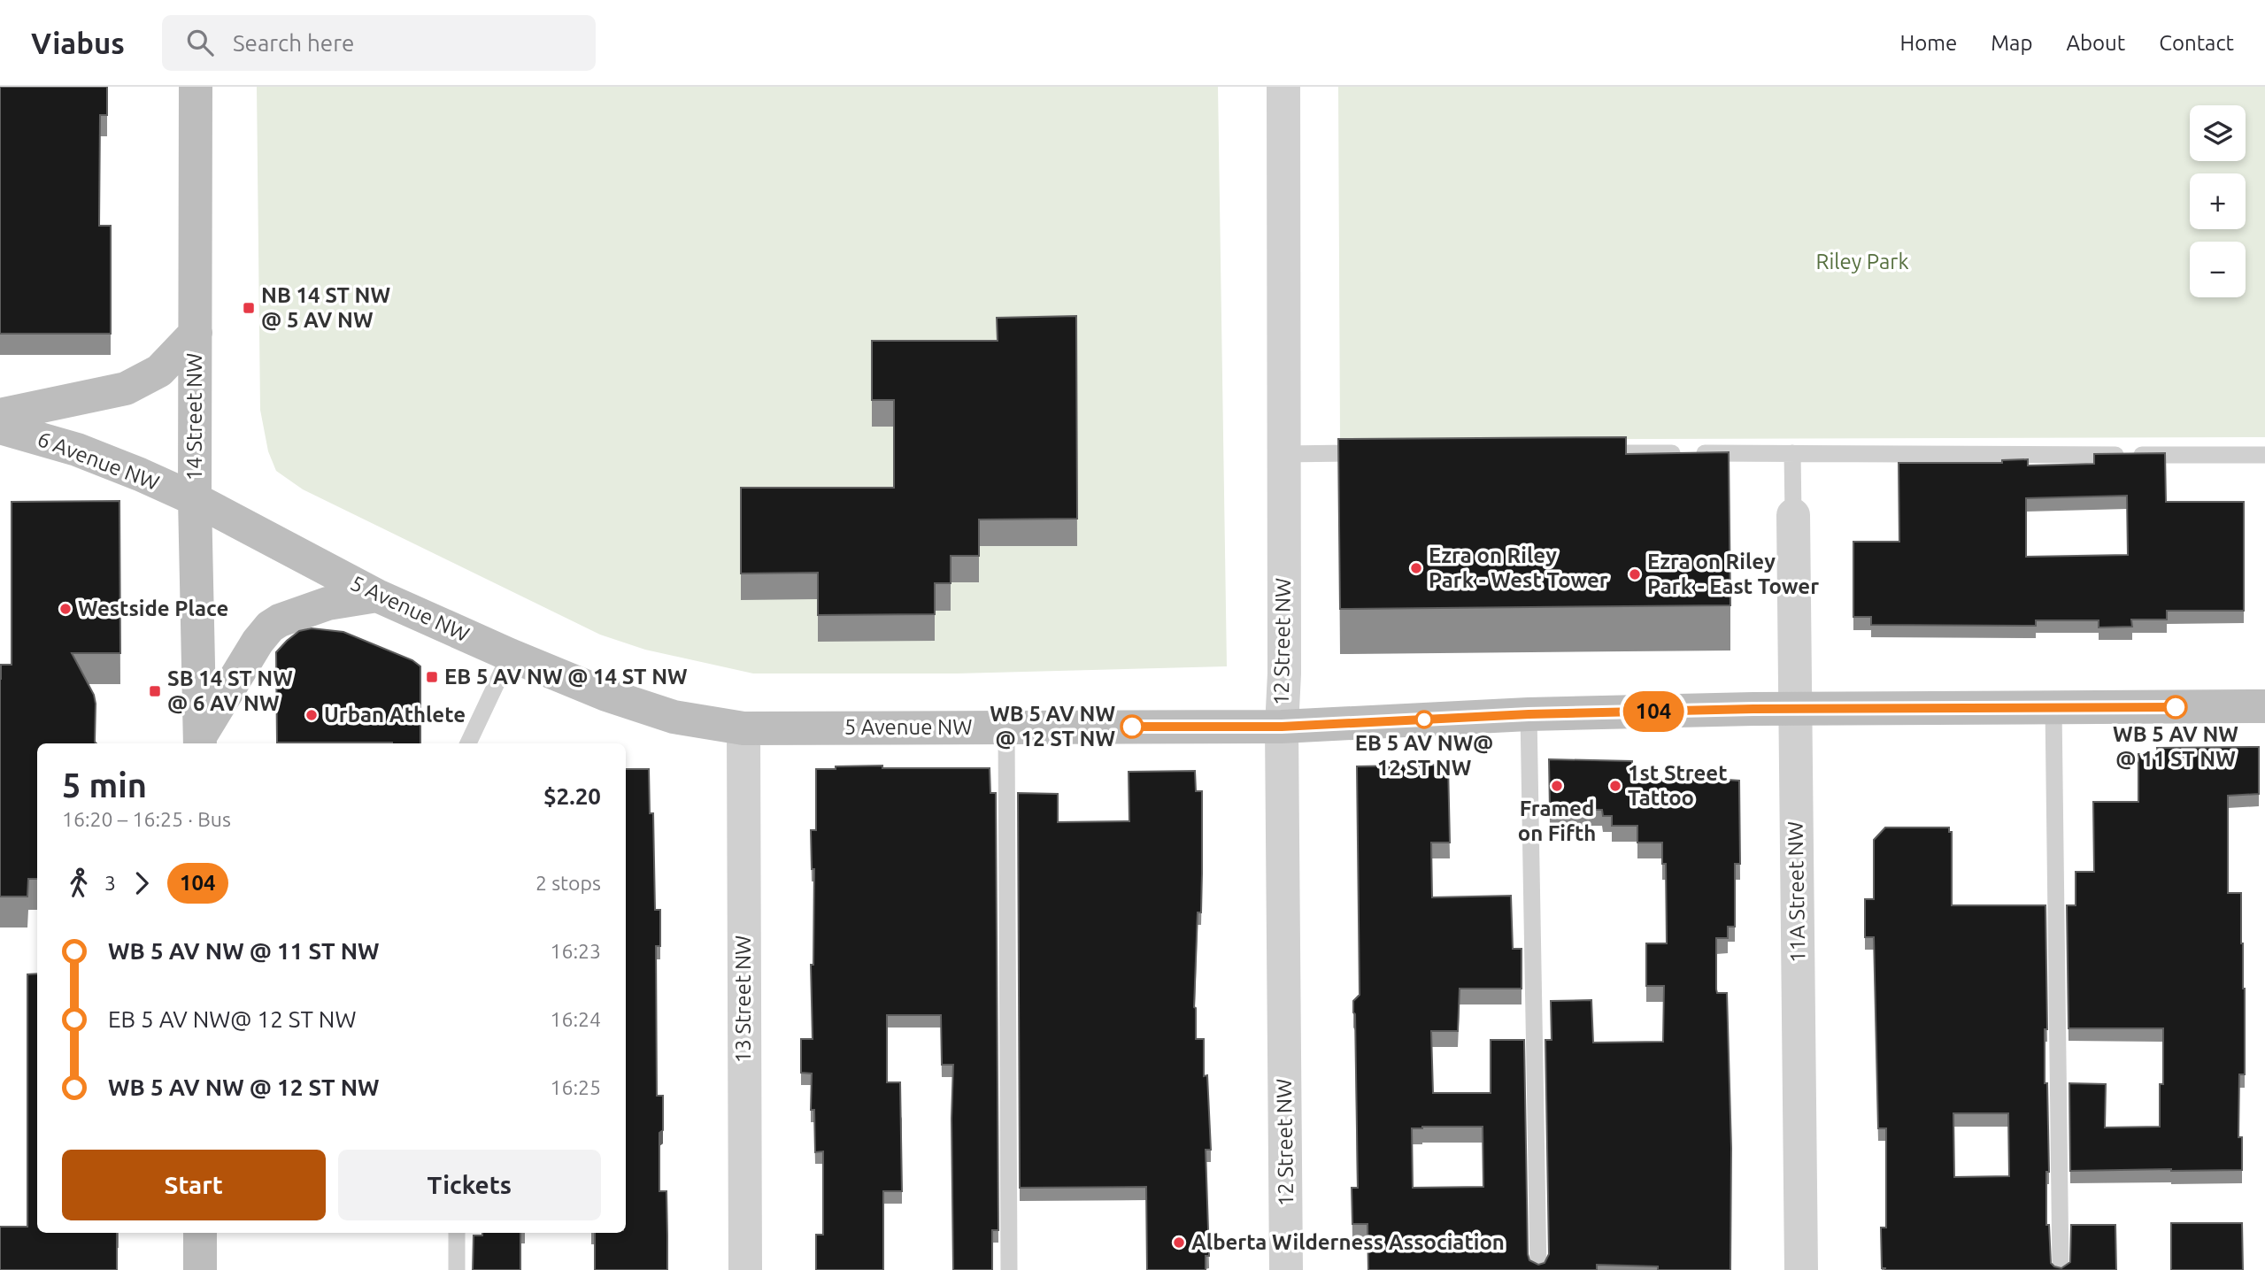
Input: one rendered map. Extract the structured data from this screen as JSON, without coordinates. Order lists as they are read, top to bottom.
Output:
{
  "streets": {
    "street": [
      "14 Street NW",
      "6 Avenue NW",
      "5 Avenue NW",
      "12 Street NW",
      "11A Street NW",
      "13 Street NW"
    ]
  },
  "crossings": [
    ["14 Street NW", "6 Avenue NW"],
    ["14 Street NW", "5 Avenue NW"],
    ["6 Avenue NW", "5 Avenue NW"],
    ["5 Avenue NW", "12 Street NW"],
    ["5 Avenue NW", "11A Street NW"],
    ["5 Avenue NW", "13 Street NW"]
  ],
  "parks": ["Riley Park"],
  "places": {
    "transit": ["NB 14 ST NW @ 5 AV NW", "EB 5 AV NW @ 14 ST NW", "SB 14 ST NW @ 6 AV NW"],
    "other": [
      "Ezra on Riley Park - West Tower",
      "Ezra on Riley Park - East Tower",
      "Westside Place",
      "WB 5 AV NW @ 11 ST NW",
      "Urban Athlete",
      "EB 5 AV NW@ 12 ST NW",
      "WB 5 AV NW @ 12 ST NW",
      "Framed on Fifth",
      "1st Street Tattoo",
      "Alberta Wilderness Association"
    ]
  },
  "lines": ["bus line 104"],
  "page": {
    "header": "Viabus",
    "search": "Search here",
    "nav": [
      "Home",
      "Map",
      "About",
      "Contact"
    ],
    "on_map": "104",
    "map_buttons": ["+", "−"],
    "heading": ["5 min", "16:20 – 16:25 · Bus", "$2.20"],
    "legs": ["3", "104", "2 stops"],
    "list": [
      {
        "name": "WB 5 AV NW @ 11 ST NW",
        "value": "16:23"
      },
      {
        "name": "EB 5 AV NW@ 12 ST NW",
        "value": "16:24"
      },
      {
        "name": "WB 5 AV NW @ 12 ST NW",
        "value": "16:25"
      }
    ],
    "buttons": ["Start", "Tickets"]
  }
}
